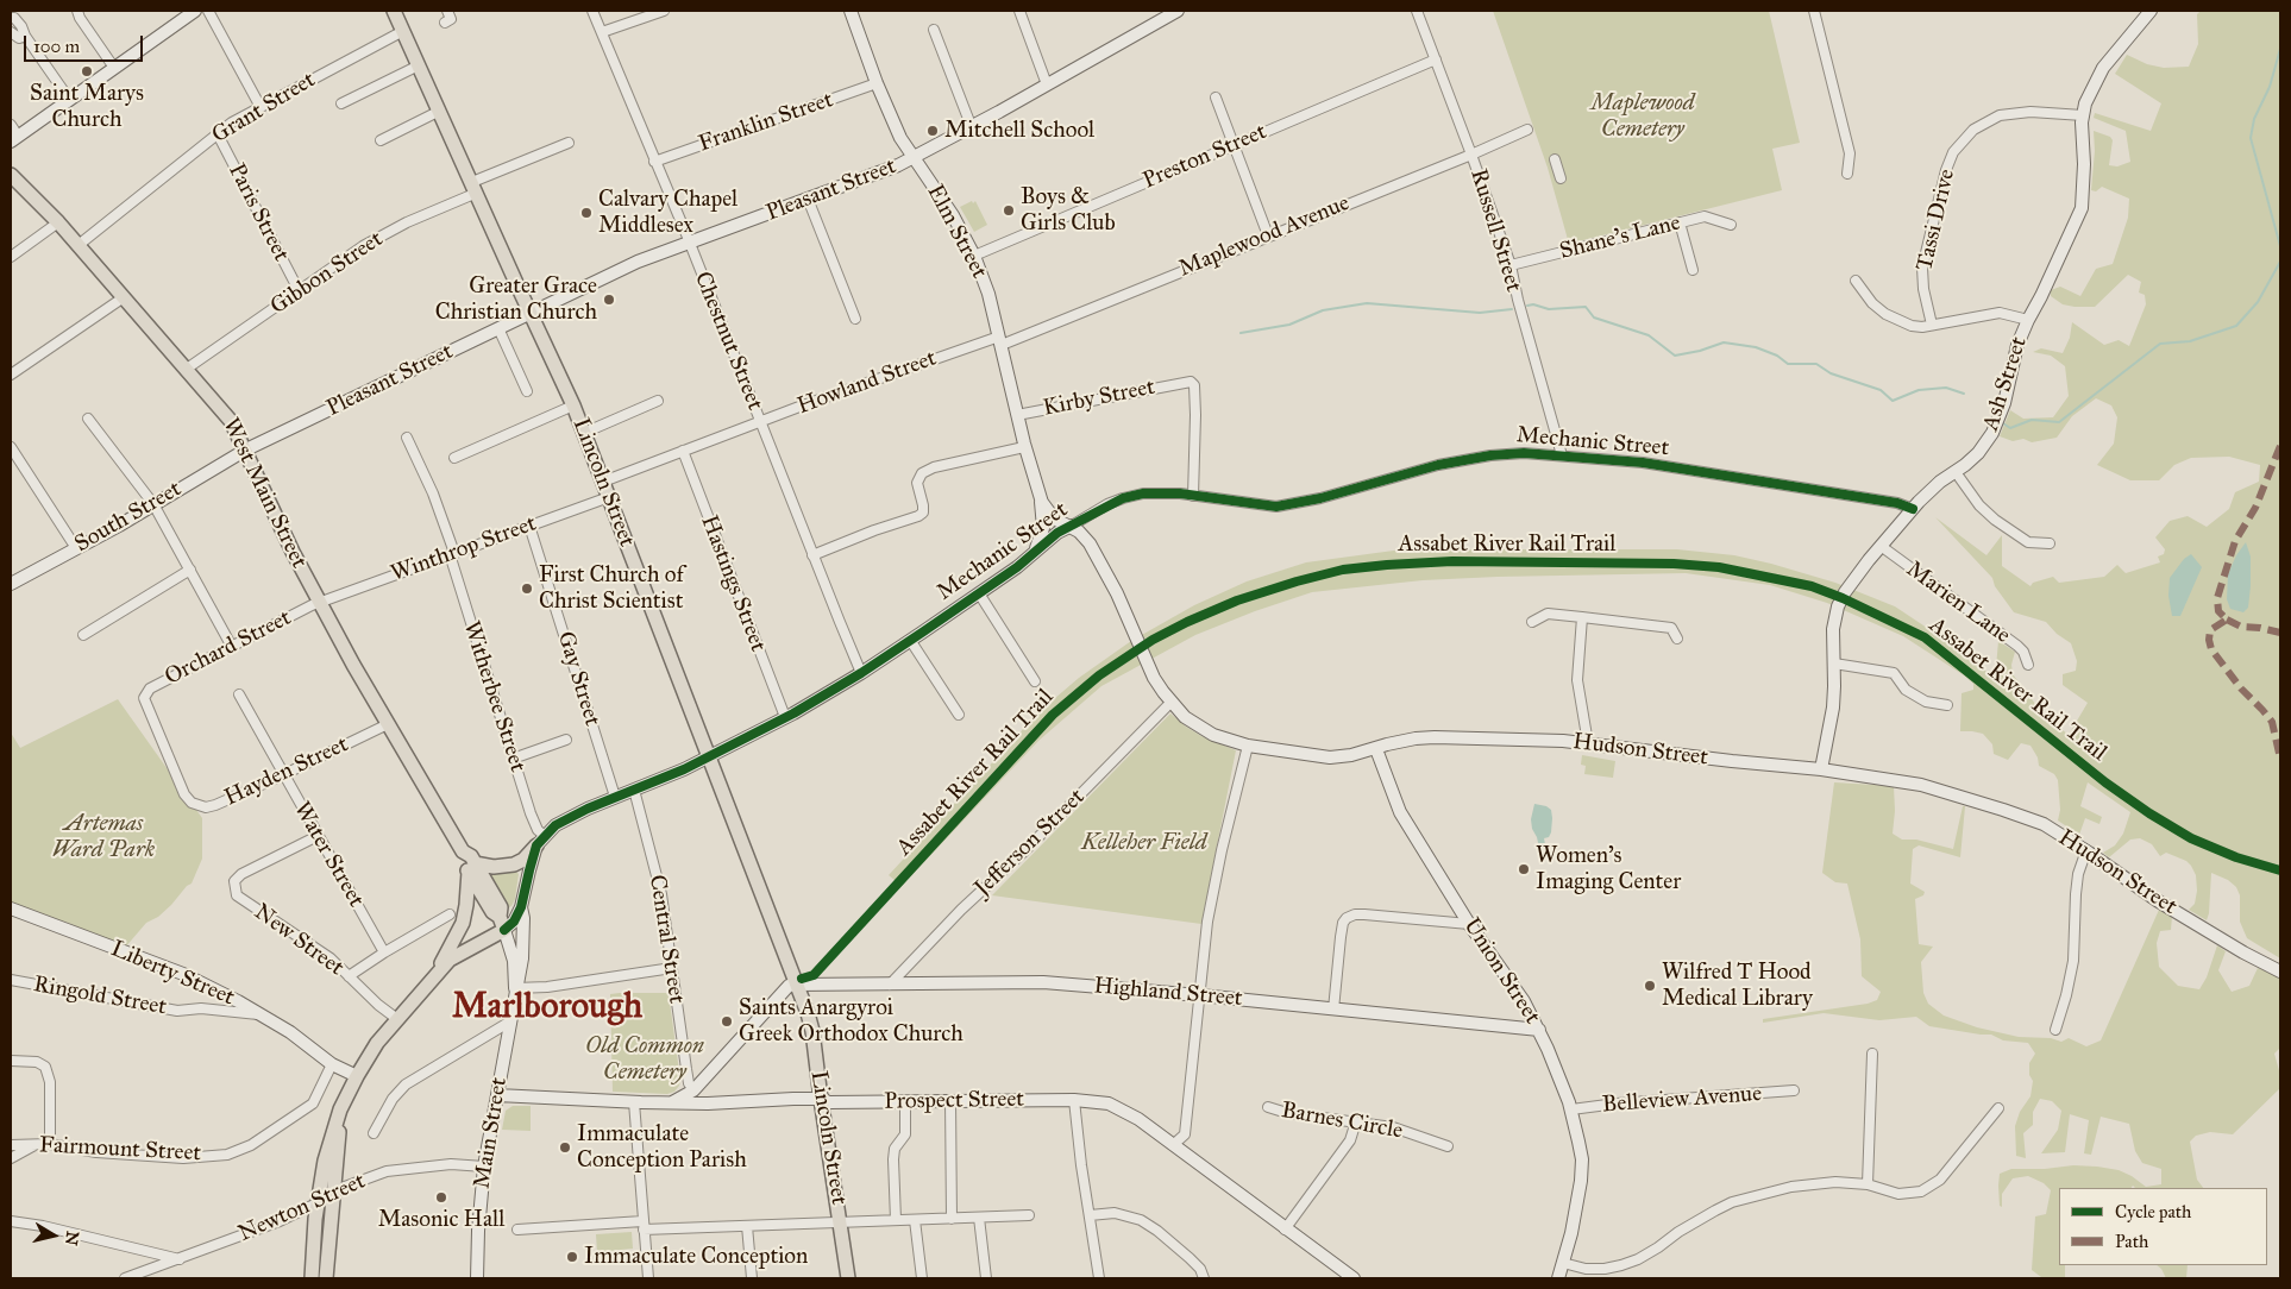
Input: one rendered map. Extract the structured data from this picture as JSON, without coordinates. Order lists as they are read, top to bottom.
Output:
{
  "streets": {
    "main road": ["Lincoln Street", "West Main Street"],
    "street": [
      "Grant Street",
      "Franklin Street",
      "Preston Street",
      "Pleasant Street",
      "Paris Street",
      "Tassi Drive",
      "Russell Street",
      "Elm Street",
      "Maplewood Avenue",
      "Shane's Lane",
      "Gibbon Street",
      "Chestnut Street",
      "Howland Street",
      "Ash Street",
      "Kirby Street",
      "Mechanic Street",
      "South Street",
      "Winthrop Street",
      "Hastings Street",
      "Marien Lane",
      "Orchard Street",
      "Gay Street",
      "Witherbee Street",
      "Hudson Street",
      "Hayden Street",
      "Jefferson Street",
      "Water Street",
      "Central Street",
      "New Street",
      "Union Street",
      "Liberty Street",
      "Highland Street",
      "Ringold Street",
      "Belleview Avenue",
      "Prospect Street",
      "Barnes Circle",
      "Main Street",
      "Fairmount Street",
      "Newton Street"
    ],
    "cycle path": ["Assabet River Rail Trail"]
  },
  "crossings": [
    ["Grant Street", "Paris Street"],
    ["Grant Street", "Lincoln Street"],
    ["Grant Street", "West Main Street"],
    ["Franklin Street", "Elm Street"],
    ["Franklin Street", "Chestnut Street"],
    ["Preston Street", "Russell Street"],
    ["Preston Street", "Elm Street"],
    ["Pleasant Street", "Elm Street"],
    ["Pleasant Street", "Chestnut Street"],
    ["Pleasant Street", "Lincoln Street"],
    ["Pleasant Street", "West Main Street"],
    ["Pleasant Street", "South Street"],
    ["Paris Street", "Gibbon Street"],
    ["Tassi Drive", "Ash Street"],
    ["Russell Street", "Maplewood Avenue"],
    ["Russell Street", "Shane's Lane"],
    ["Russell Street", "Mechanic Street"],
    ["Elm Street", "Maplewood Avenue"],
    ["Elm Street", "Howland Street"],
    ["Elm Street", "Kirby Street"],
    ["Elm Street", "Mechanic Street"],
    ["Elm Street", "Hudson Street"],
    ["Maplewood Avenue", "Howland Street"],
    ["Gibbon Street", "Lincoln Street"],
    ["Gibbon Street", "West Main Street"],
    ["Chestnut Street", "Howland Street"],
    ["Chestnut Street", "Mechanic Street"],
    ["Howland Street", "Lincoln Street"],
    ["Howland Street", "Hastings Street"],
    ["Ash Street", "Mechanic Street"],
    ["Ash Street", "Marien Lane"],
    ["Ash Street", "Hudson Street"],
    ["Kirby Street", "Mechanic Street"],
    ["Mechanic Street", "Lincoln Street"],
    ["Mechanic Street", "Hastings Street"],
    ["Mechanic Street", "Gay Street"],
    ["Mechanic Street", "Witherbee Street"],
    ["Mechanic Street", "Hudson Street"],
    ["Mechanic Street", "Central Street"],
    ["Lincoln Street", "Winthrop Street"],
    ["Lincoln Street", "Highland Street"],
    ["Lincoln Street", "Prospect Street"],
    ["West Main Street", "South Street"],
    ["West Main Street", "Winthrop Street"],
    ["West Main Street", "Orchard Street"],
    ["West Main Street", "Hayden Street"],
    ["West Main Street", "Main Street"],
    ["Winthrop Street", "Orchard Street"],
    ["Winthrop Street", "Gay Street"],
    ["Winthrop Street", "Witherbee Street"],
    ["Orchard Street", "Hayden Street"],
    ["Hudson Street", "Jefferson Street"],
    ["Hudson Street", "Union Street"],
    ["Hayden Street", "Water Street"],
    ["Jefferson Street", "Highland Street"],
    ["Water Street", "New Street"],
    ["Union Street", "Highland Street"],
    ["Union Street", "Belleview Avenue"],
    ["Liberty Street", "Ringold Street"],
    ["Liberty Street", "Fairmount Street"],
    ["Prospect Street", "Main Street"],
    ["Main Street", "Newton Street"]
  ],
  "districts": ["Marlborough"],
  "parks": [
    "Maplewood Cemetery",
    "Artemas Ward Park",
    "Kelleher Field",
    "Old Common Cemetery"
  ],
  "places": [
    "Saint Marys Church",
    "Mitchell School",
    "Boys & Girls Club",
    "Calvary Chapel Middlesex",
    "Greater Grace Christian Church",
    "First Church of Christ Scientist",
    "Women's Imaging Center",
    "Wilfred T Hood Medical Library",
    "Saints Anargyroi Greek Orthodox Church",
    "Immaculate Conception Parish",
    "Masonic Hall",
    "Immaculate Conception"
  ],
  "legend": ["Cycle path", "Path"],
  "scale_bar": "100 m",
  "north": "right"
}
